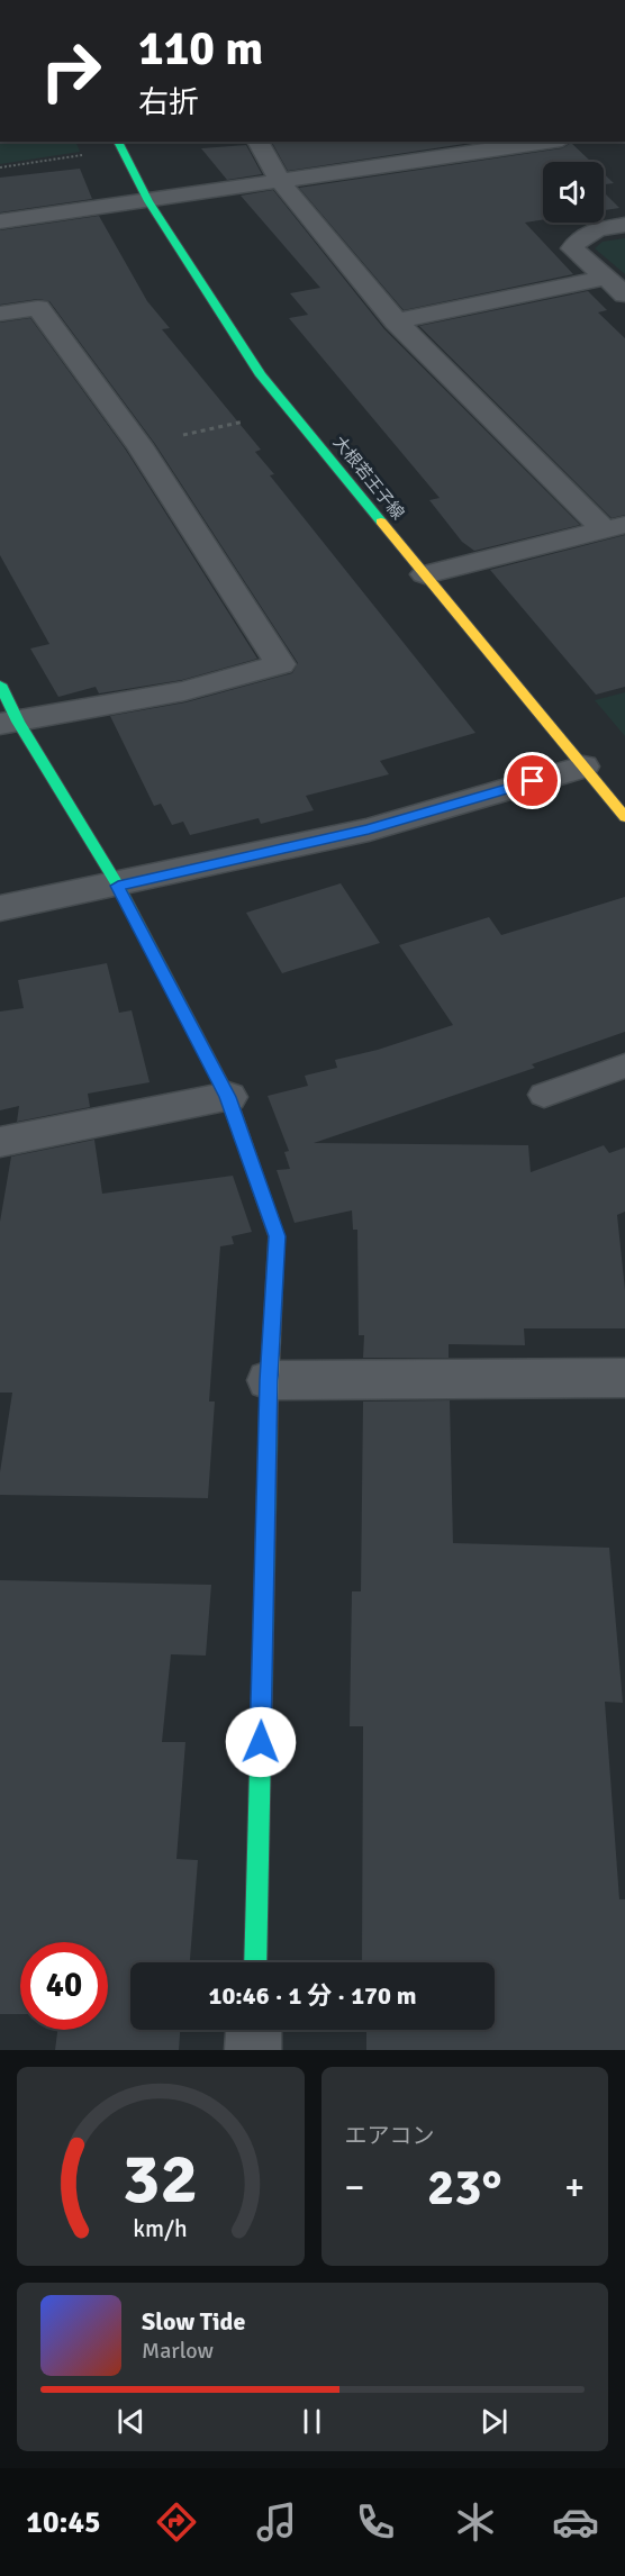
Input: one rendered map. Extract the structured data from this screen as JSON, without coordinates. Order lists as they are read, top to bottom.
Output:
{
  "streets": {
    "street": ["大根若王子線"]
  },
  "page": {
    "turn": ["110 m", "右折"],
    "limit": "40",
    "trip": "10:46 · 1 分 · 170 m",
    "tile": "エアコン",
    "heat": ["−", "23°", "+"],
    "song": ["Slow Tide", "Marlow"],
    "tabs": "10:45",
    "gauge": ["32", "km/h"]
  }
}
